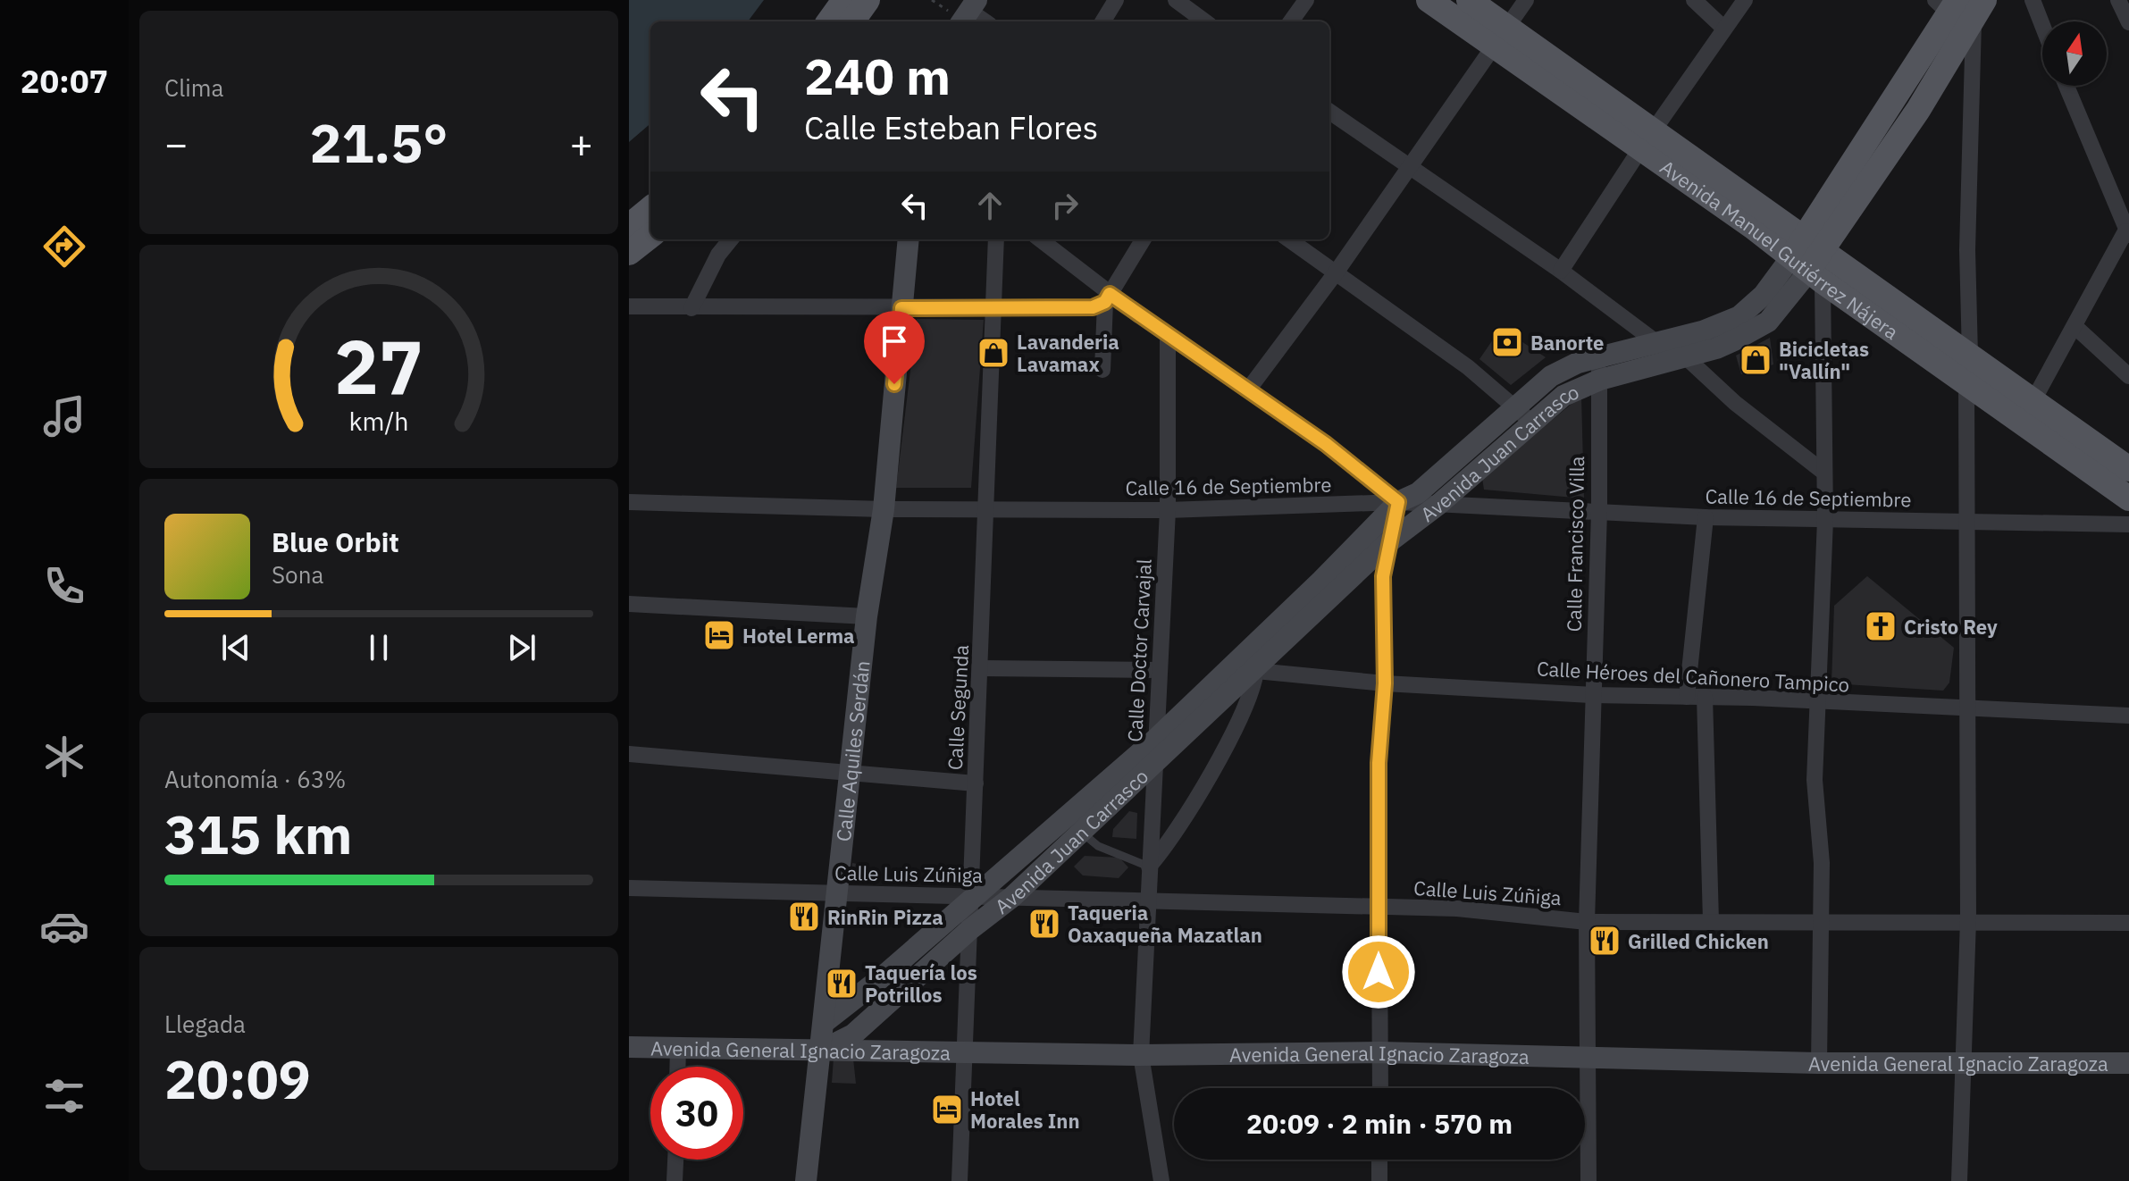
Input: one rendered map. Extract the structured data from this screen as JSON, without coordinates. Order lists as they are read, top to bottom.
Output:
{
  "streets": {
    "main road": ["Avenida Manuel Gutiérrez Nájera", "Avenida Juan Carrasco"],
    "street": [
      "Calle 16 de Septiembre",
      "Calle Francisco Villa",
      "Calle Doctor Carvajal",
      "Calle Héroes del Cañonero Tampico",
      "Calle Segunda",
      "Calle Aquiles Serdán",
      "Calle Luis Zúñiga",
      "Avenida General Ignacio Zaragoza"
    ]
  },
  "crossings": [
    ["Avenida Manuel Gutiérrez Nájera", "Avenida Juan Carrasco"],
    ["Avenida Juan Carrasco", "Calle 16 de Septiembre"],
    ["Avenida Juan Carrasco", "Calle Francisco Villa"],
    ["Avenida Juan Carrasco", "Calle Doctor Carvajal"],
    ["Avenida Juan Carrasco", "Calle Héroes del Cañonero Tampico"],
    ["Avenida Juan Carrasco", "Calle Segunda"],
    ["Avenida Juan Carrasco", "Calle Aquiles Serdán"],
    ["Avenida Juan Carrasco", "Calle Luis Zúñiga"],
    ["Avenida Juan Carrasco", "Avenida General Ignacio Zaragoza"],
    ["Calle 16 de Septiembre", "Calle Francisco Villa"],
    ["Calle 16 de Septiembre", "Calle Doctor Carvajal"],
    ["Calle 16 de Septiembre", "Calle Segunda"],
    ["Calle 16 de Septiembre", "Calle Aquiles Serdán"],
    ["Calle Francisco Villa", "Calle Héroes del Cañonero Tampico"],
    ["Calle Francisco Villa", "Calle Luis Zúñiga"],
    ["Calle Francisco Villa", "Avenida General Ignacio Zaragoza"],
    ["Calle Doctor Carvajal", "Calle Luis Zúñiga"],
    ["Calle Doctor Carvajal", "Avenida General Ignacio Zaragoza"],
    ["Calle Segunda", "Calle Luis Zúñiga"],
    ["Calle Segunda", "Avenida General Ignacio Zaragoza"],
    ["Calle Aquiles Serdán", "Calle Luis Zúñiga"],
    ["Calle Aquiles Serdán", "Avenida General Ignacio Zaragoza"]
  ],
  "places": {
    "bank": ["Banorte"],
    "shop": ["Lavanderia Lavamax", "Bicicletas \"Vallín\""],
    "church": ["Cristo Rey"],
    "hotel": ["Hotel Lerma", "Hotel Morales Inn"],
    "restaurant": [
      "RinRin Pizza",
      "Taqueria Oaxaqueña Mazatlan",
      "Grilled Chicken",
      "Taquería los Potrillos"
    ]
  },
  "north": "top",
  "page": {
    "tabs": "20:07",
    "tile": [
      "Clima",
      ["Autonomía · 63%", "315 km"],
      ["Llegada", "20:09"]
    ],
    "turn": ["240 m", "Calle Esteban Flores"],
    "heat": ["−", "21.5°", "+"],
    "song": ["Blue Orbit", "Sona"],
    "limit": "30",
    "trip": "20:09 · 2 min · 570 m",
    "gauge": ["27", "km/h"]
  }
}
